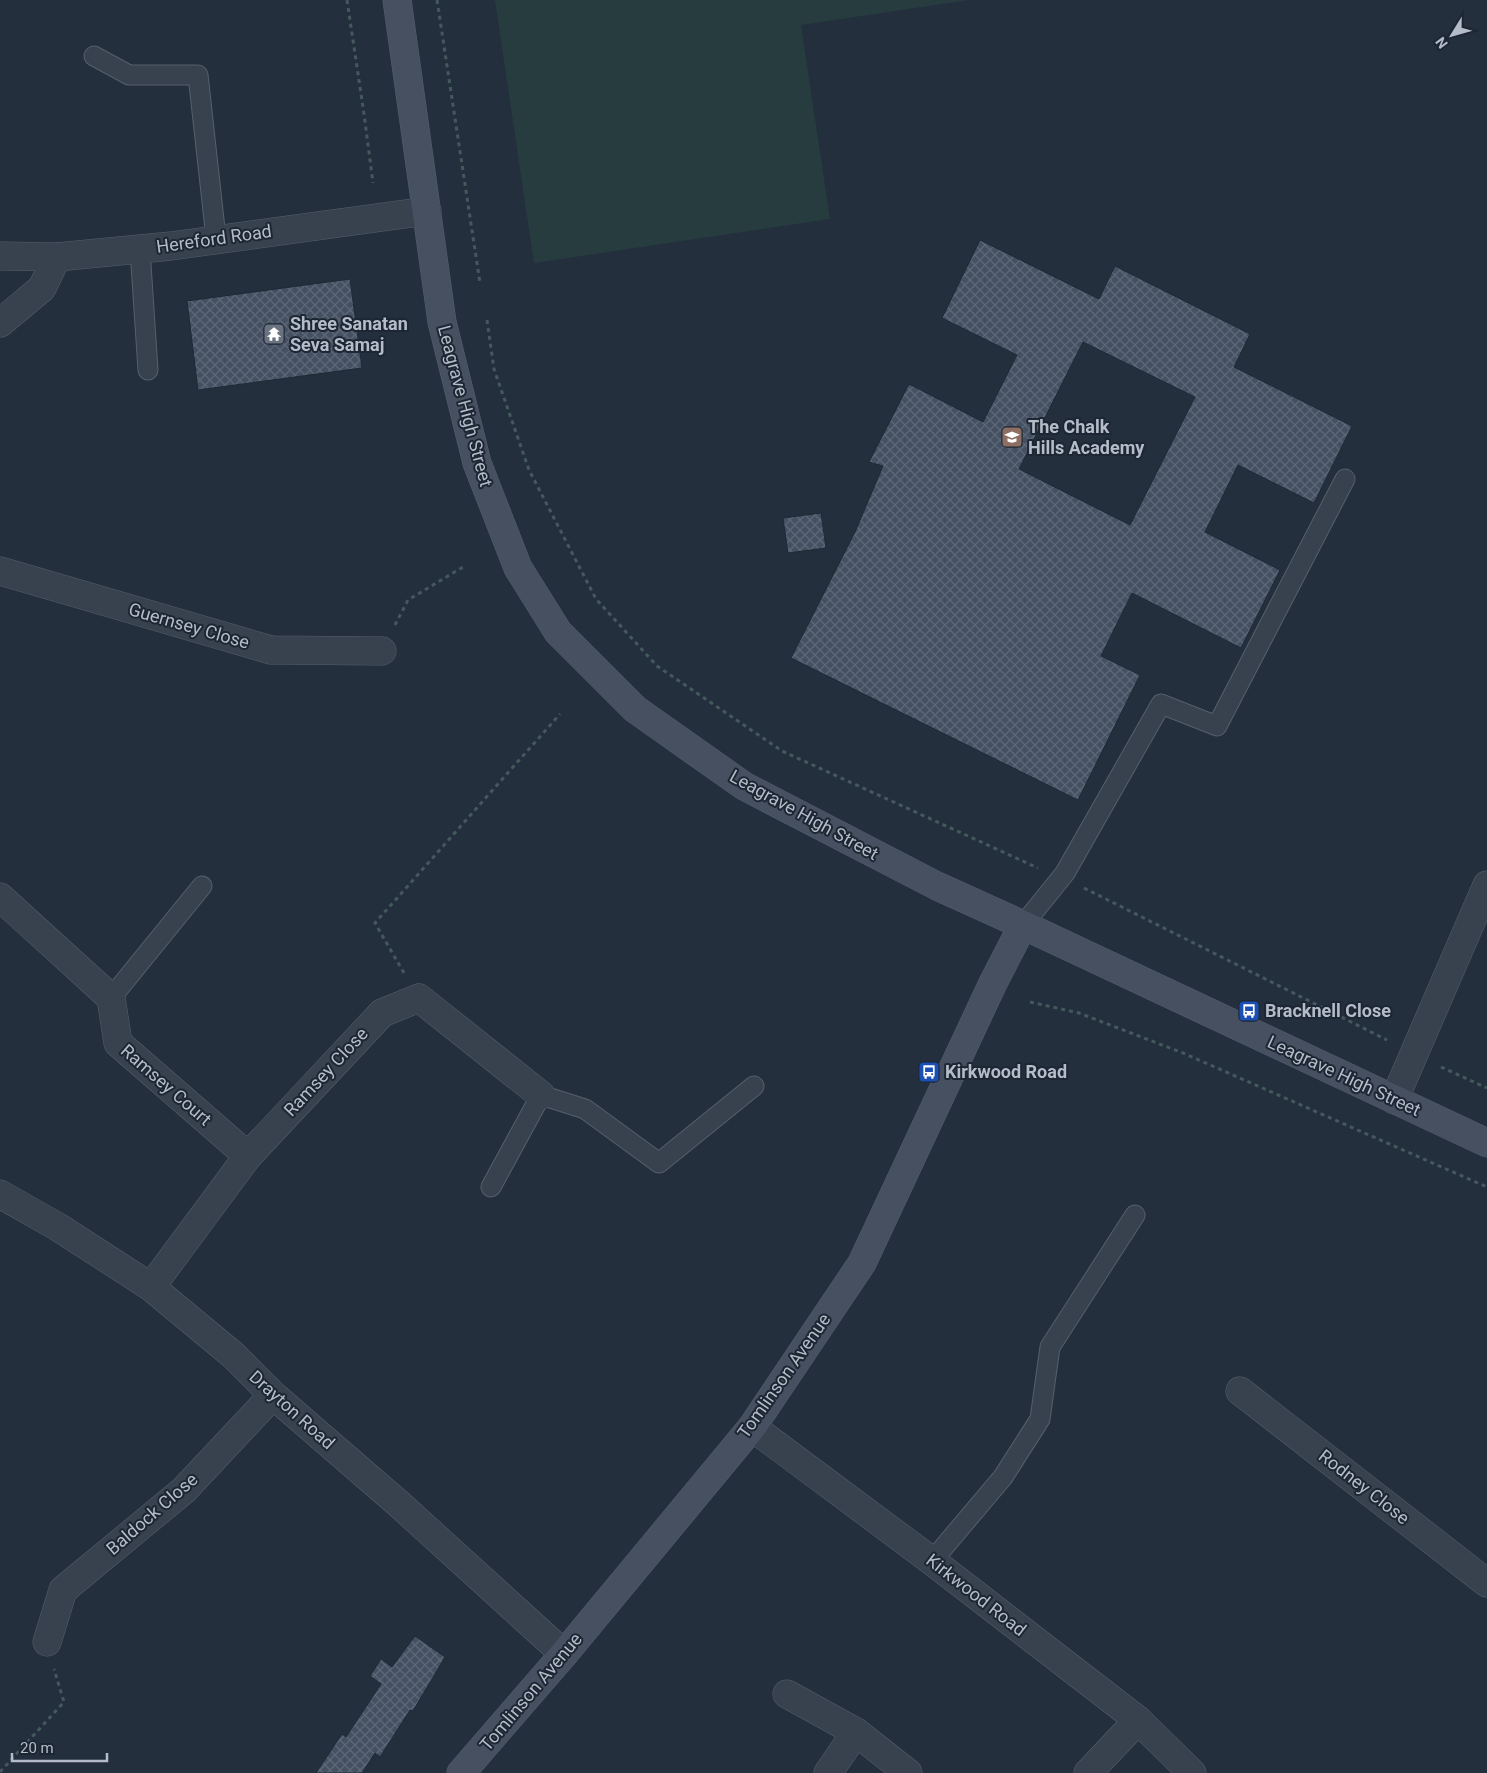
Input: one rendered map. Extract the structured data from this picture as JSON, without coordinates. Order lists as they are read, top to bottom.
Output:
{
  "streets": {
    "street": [
      "Hereford Road",
      "Leagrave High Street",
      "Guernsey Close",
      "Ramsey Close",
      "Ramsey Court",
      "Tomlinson Avenue",
      "Drayton Road",
      "Rodney Close",
      "Baldock Close",
      "Kirkwood Road"
    ]
  },
  "crossings": [
    ["Hereford Road", "Leagrave High Street"],
    ["Leagrave High Street", "Tomlinson Avenue"],
    ["Ramsey Close", "Ramsey Court"],
    ["Ramsey Close", "Drayton Road"],
    ["Tomlinson Avenue", "Drayton Road"],
    ["Tomlinson Avenue", "Kirkwood Road"],
    ["Drayton Road", "Baldock Close"]
  ],
  "places": {
    "temple": ["Shree Sanatan Seva Samaj"],
    "school or university": ["The Chalk Hills Academy"],
    "bus stop": ["Bracknell Close", "Kirkwood Road"]
  },
  "scale_bar": "20 m",
  "north": "bottom left"
}
